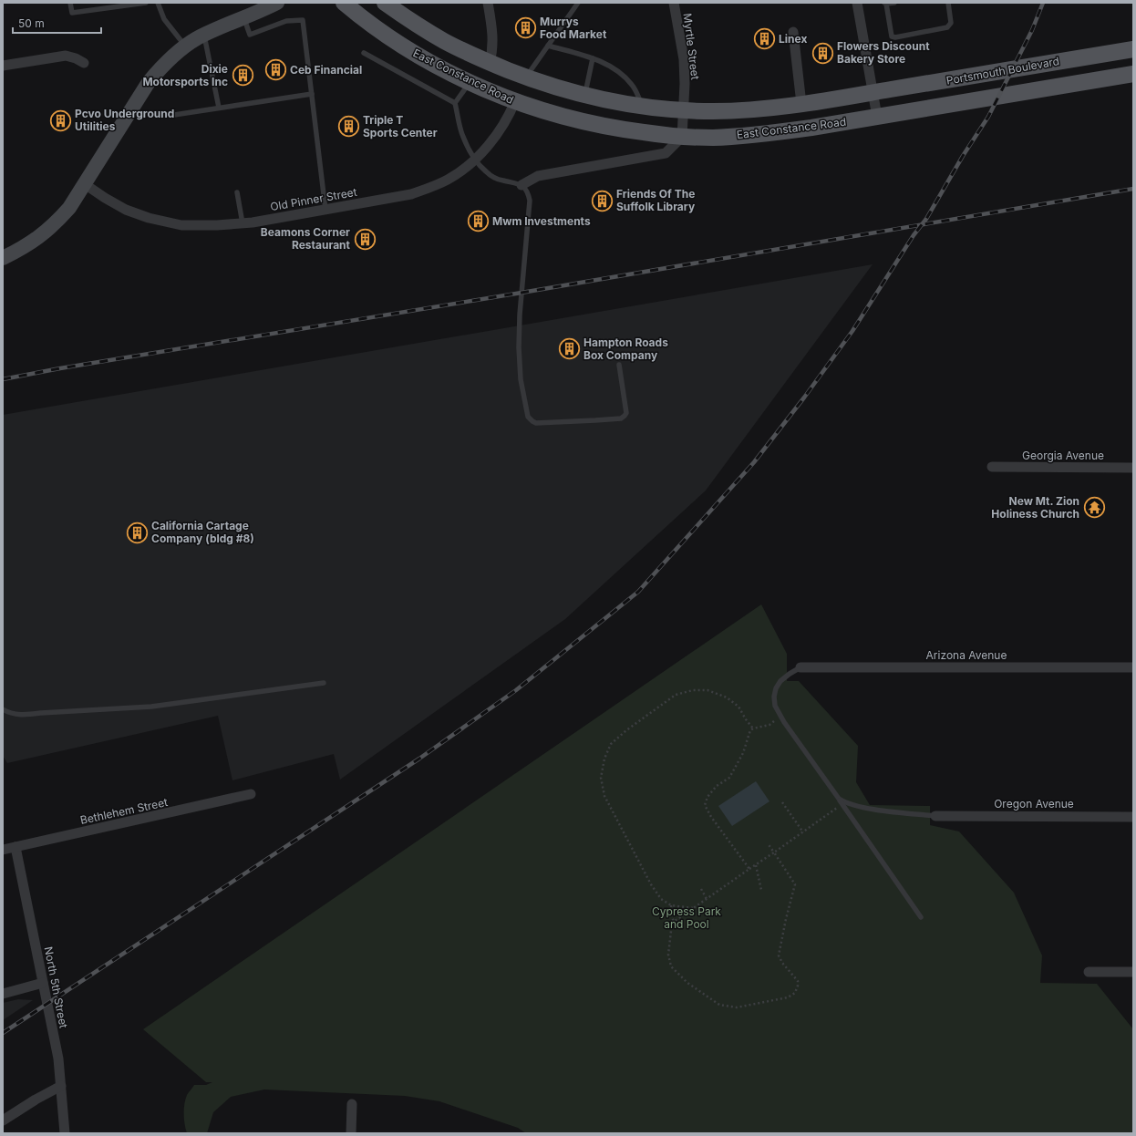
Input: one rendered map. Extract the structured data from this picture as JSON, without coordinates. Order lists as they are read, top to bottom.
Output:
{
  "streets": {
    "main road": ["Portsmouth Boulevard", "East Constance Road"],
    "street": [
      "Myrtle Street",
      "Old Pinner Street",
      "Georgia Avenue",
      "Arizona Avenue",
      "Oregon Avenue",
      "Bethlehem Street",
      "North 5th Street"
    ]
  },
  "crossings": [
    ["Myrtle Street", "East Constance Road"],
    ["East Constance Road", "Old Pinner Street"],
    ["Bethlehem Street", "North 5th Street"]
  ],
  "parks": ["Cypress Park and Pool"],
  "places": {
    "building": [
      "Murrys Food Market",
      "Linex",
      "Flowers Discount Bakery Store",
      "Ceb Financial",
      "Dixie Motorsports Inc",
      "Pcvo Underground Utilities",
      "Triple T Sports Center",
      "Friends Of The Suffolk Library",
      "Mwm Investments",
      "Beamons Corner Restaurant",
      "Hampton Roads Box Company",
      "California Cartage Company (bldg #8)"
    ],
    "temple": ["New Mt. Zion Holiness Church"]
  },
  "scale_bar": "50 m"
}
